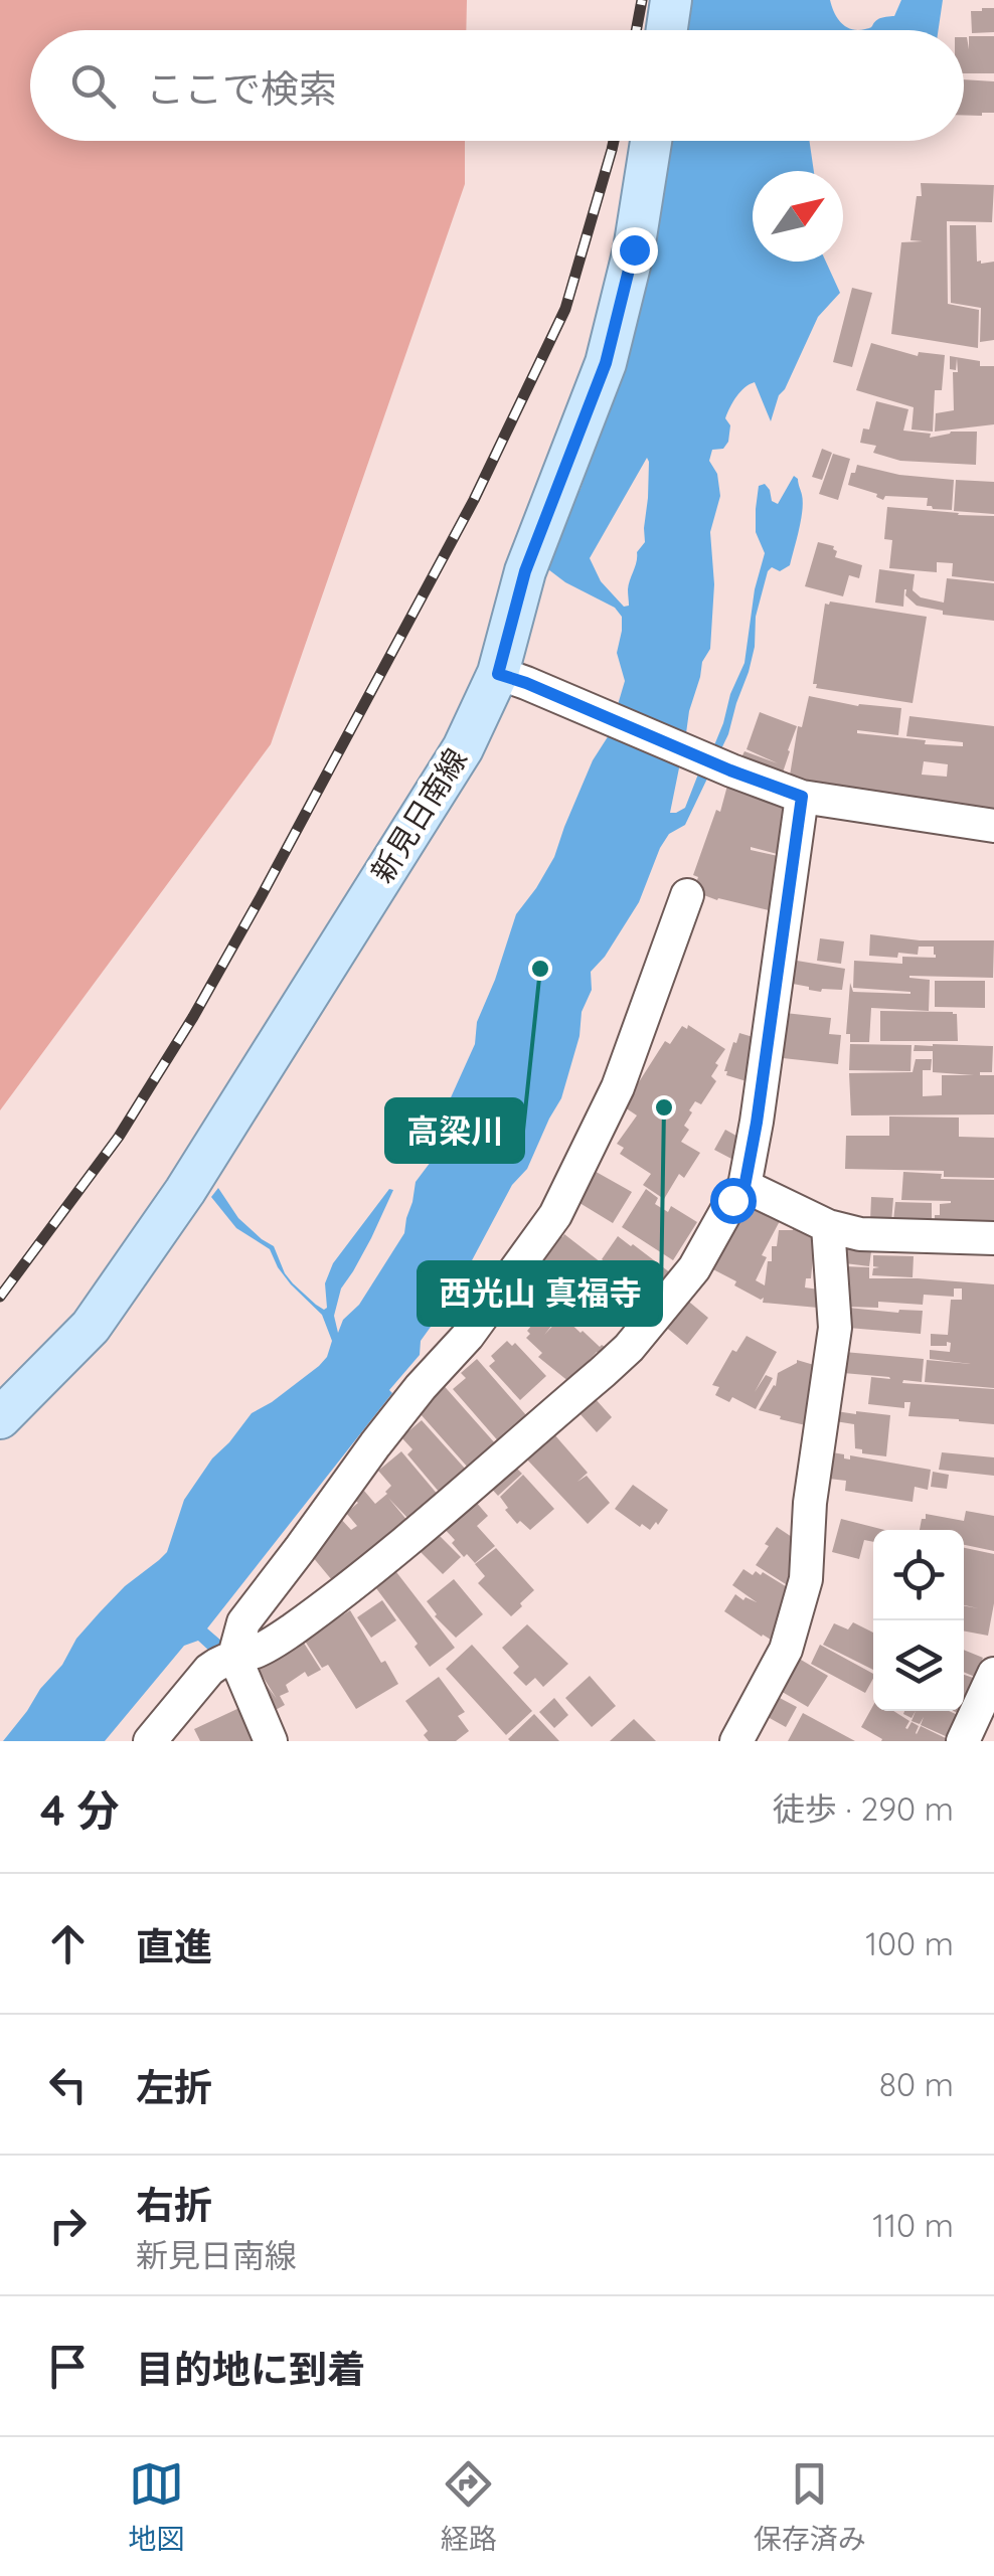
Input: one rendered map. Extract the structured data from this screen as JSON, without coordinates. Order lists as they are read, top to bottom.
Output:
{
  "streets": {
    "main road": ["新見日南線"]
  },
  "places": ["高梁川", "西光山 真福寺"],
  "north": "top right",
  "page": {
    "search": "ここで検索",
    "heading": ["4 分", "徒歩 · 290 m"],
    "list": [
      ["直進", "100 m"],
      ["左折", "80 m"],
      ["右折", "新見日南線", "110 m"],
      "目的地に到着"
    ],
    "nav": ["地図", "経路", "保存済み"]
  }
}
